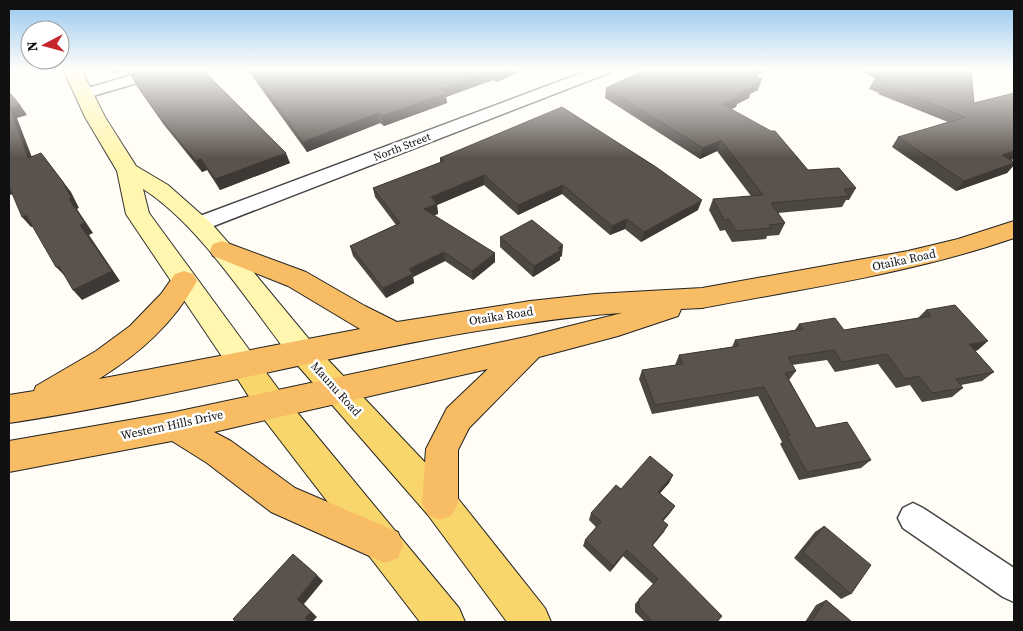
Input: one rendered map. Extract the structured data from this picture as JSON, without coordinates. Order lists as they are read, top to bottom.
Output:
{
  "streets": {
    "highway": ["Otaika Road", "Western Hills Drive"],
    "main road": ["Maunu Road"],
    "street": ["North Street"]
  },
  "crossings": [
    ["North Street", "Maunu Road"],
    ["Otaika Road", "Maunu Road"],
    ["Otaika Road", "Western Hills Drive"],
    ["Maunu Road", "Western Hills Drive"]
  ],
  "north": "left"
}
